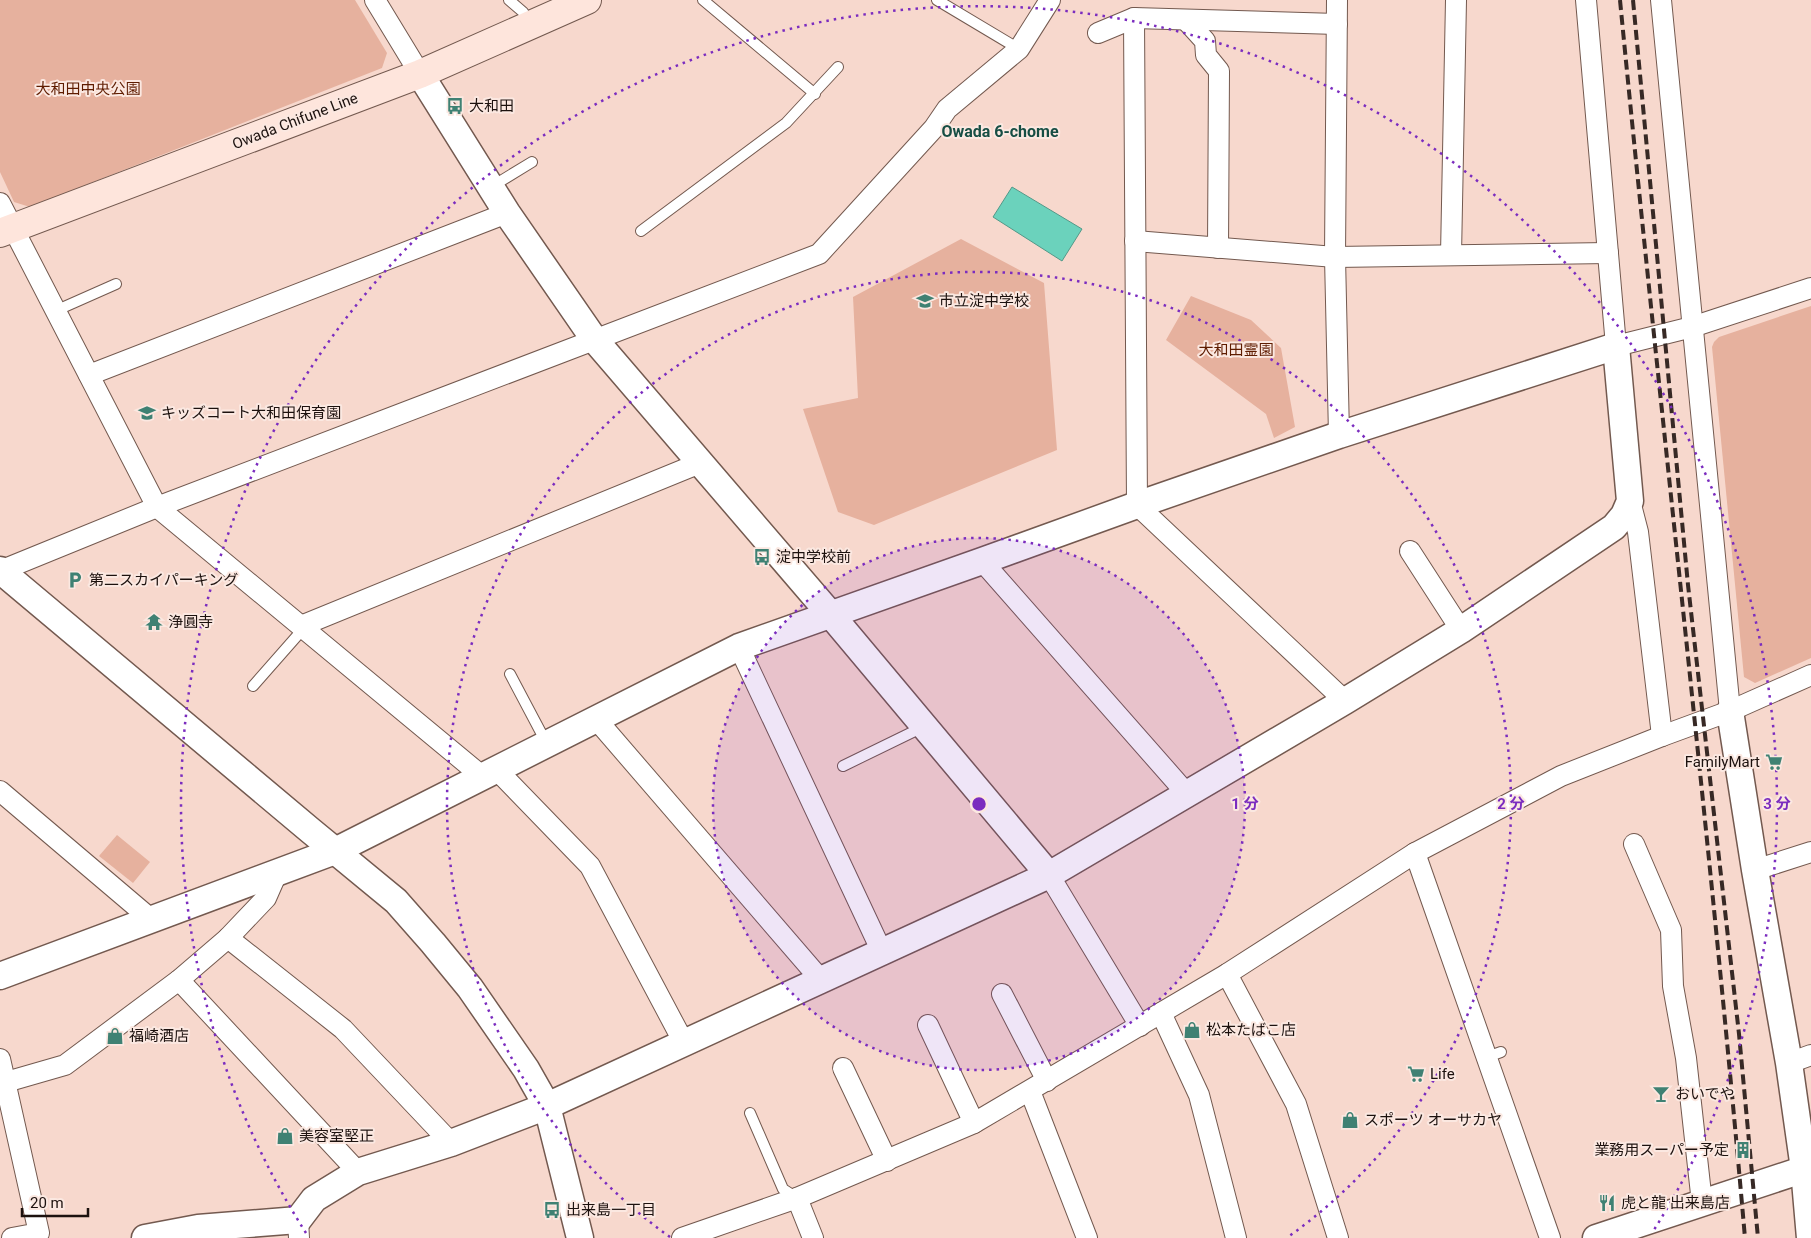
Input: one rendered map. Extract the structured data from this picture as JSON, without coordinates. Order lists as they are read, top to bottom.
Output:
{
  "streets": {
    "main road": ["Owada Chifune Line"]
  },
  "districts": ["Owada 6-chome"],
  "parks": ["大和田中央公園", "大和田霊園"],
  "places": {
    "bus stop": ["大和田", "淀中学校前", "出来島一丁目"],
    "school or university": ["市立淀中学校", "キッズコート大和田保育園"],
    "parking": ["第二スカイパーキング"],
    "temple": ["浄圓寺"],
    "supermarket": ["FamilyMart", "Life"],
    "shop": [
      "松本たばこ店",
      "福崎酒店",
      "スポーツ オーサカヤ",
      "美容室堅正"
    ],
    "bar": ["おいでや"],
    "building": ["業務用スーパー予定"],
    "restaurant": ["虎と龍 出来島店"]
  },
  "scale_bar": "20 m",
  "rings": ["1 分", "2 分", "3 分"]
}
